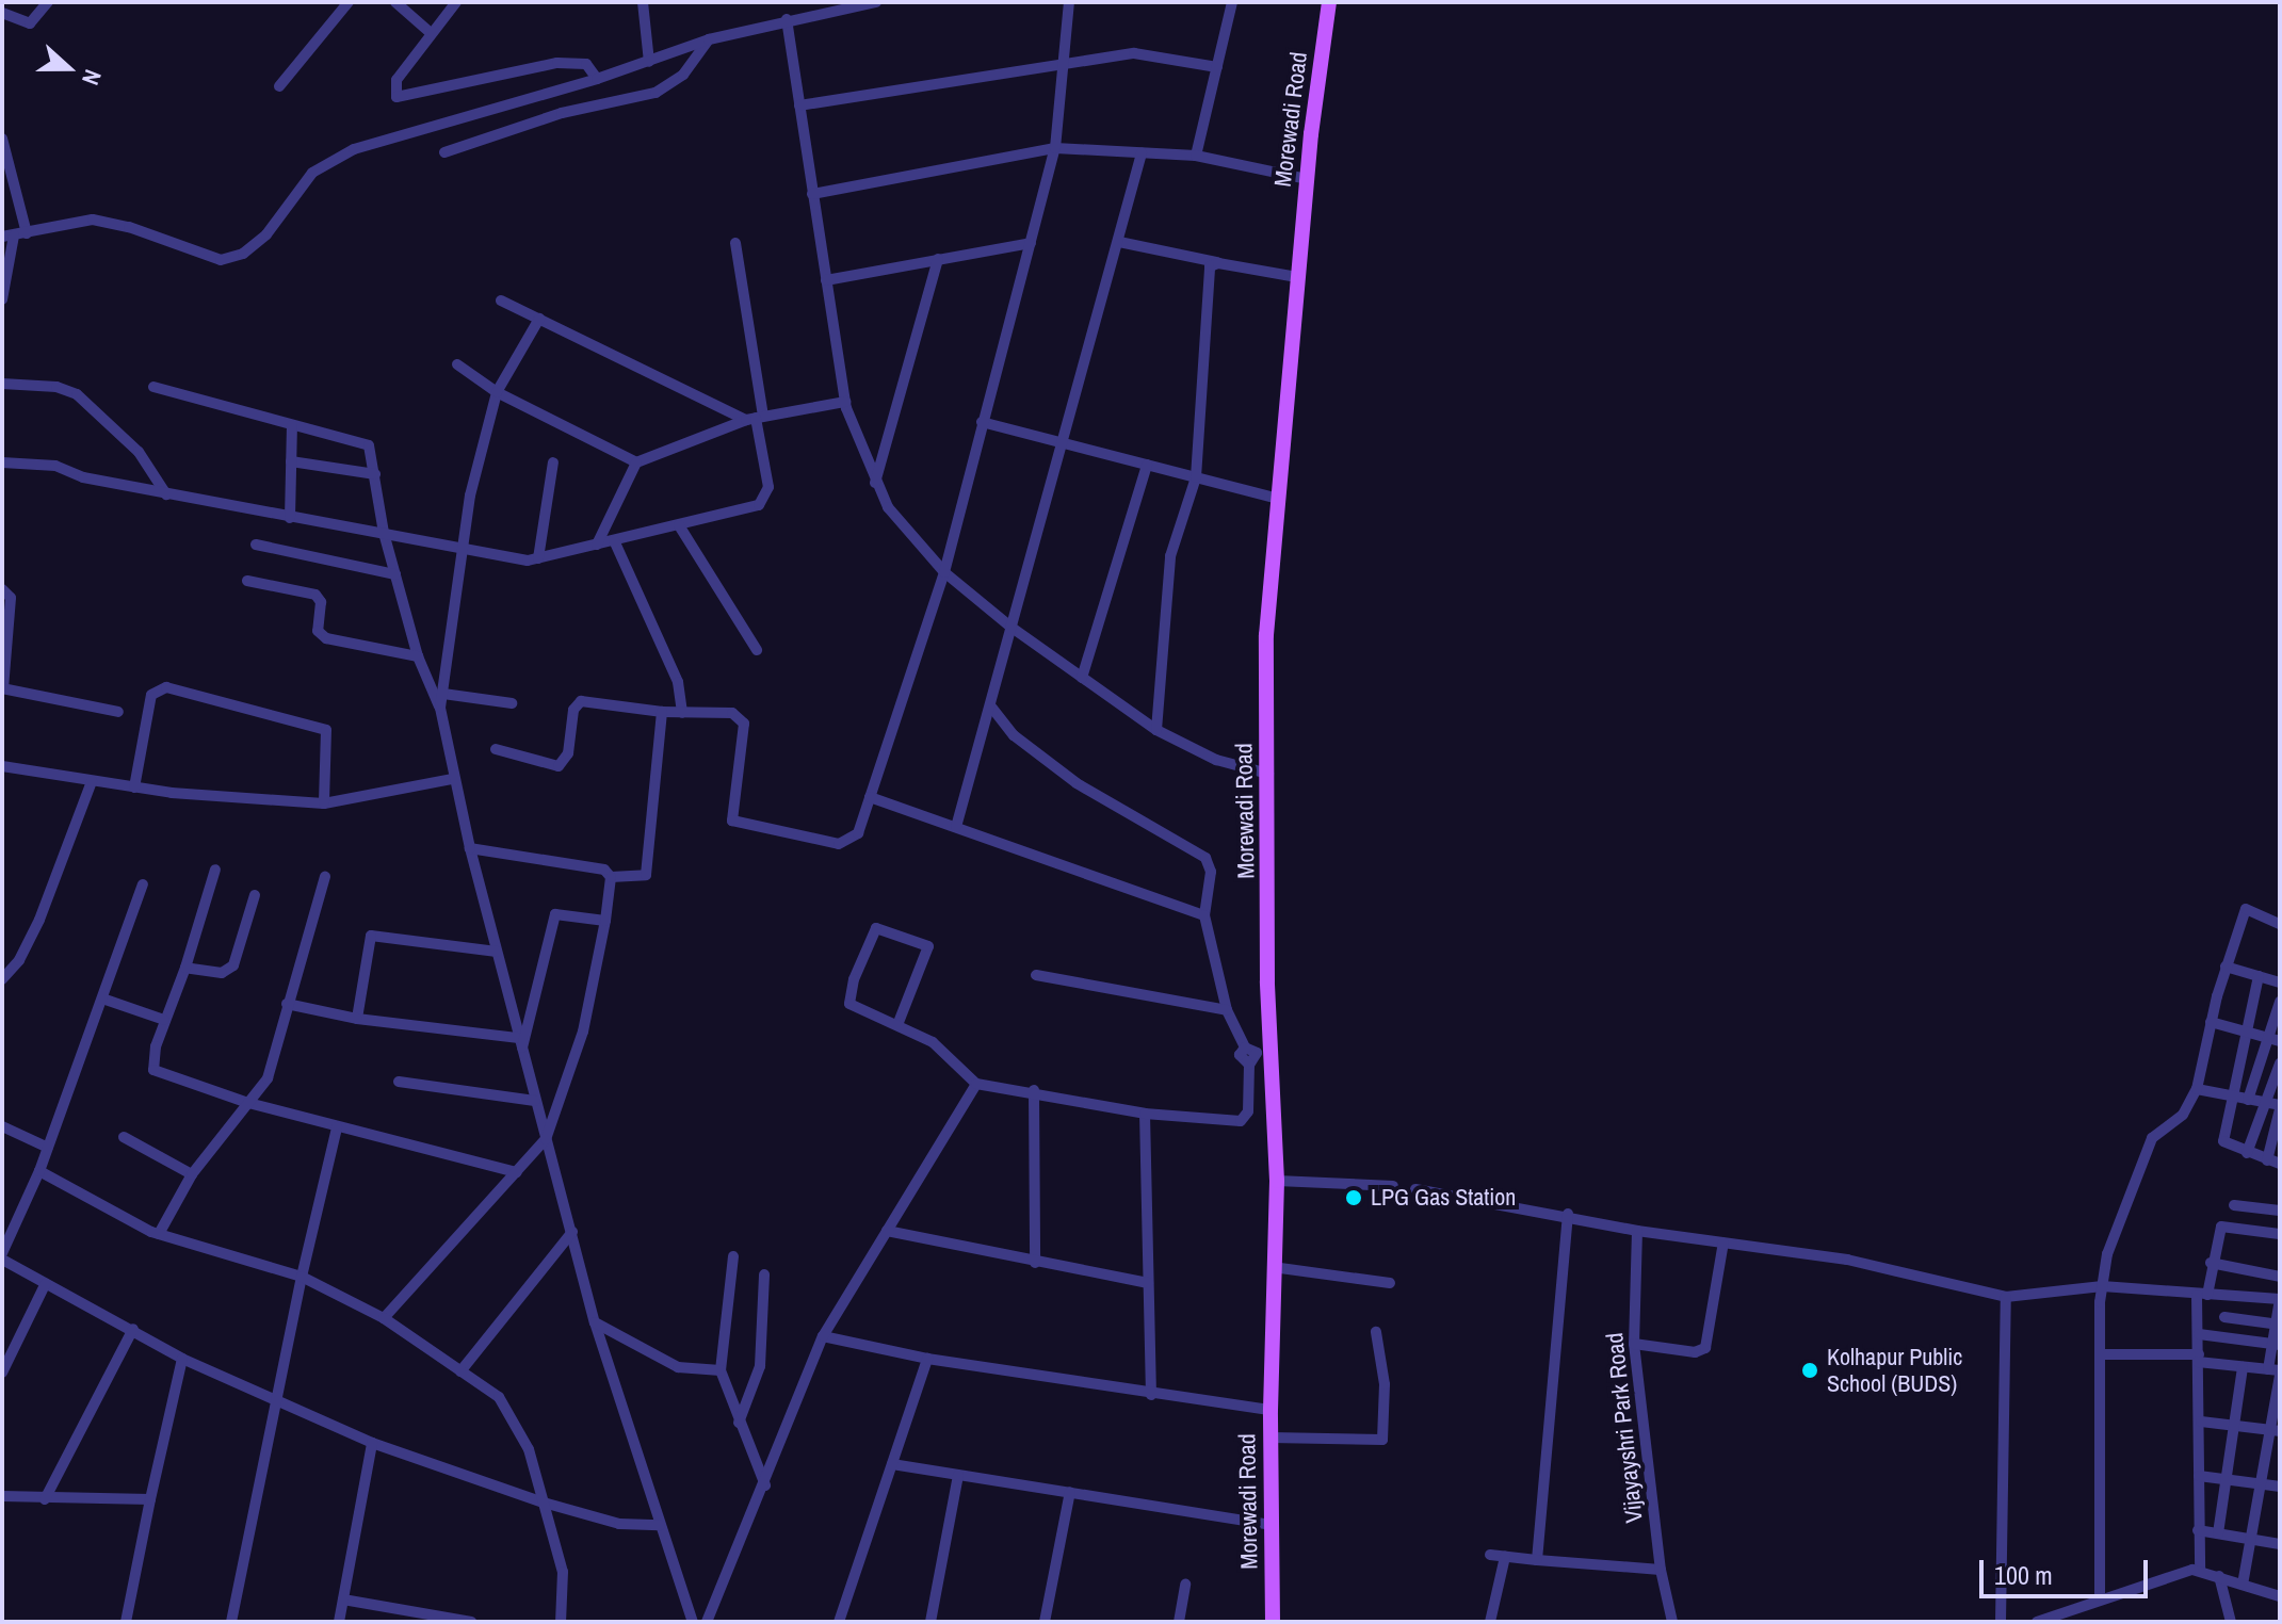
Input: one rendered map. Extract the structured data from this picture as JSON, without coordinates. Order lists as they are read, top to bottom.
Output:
{
  "streets": {
    "main road": ["Morewadi Road"],
    "street": ["Vijayayshri Park Road"]
  },
  "places": ["LPG Gas Station", "Kolhapur Public School (BUDS)"],
  "scale_bar": "100 m",
  "north": "right"
}
